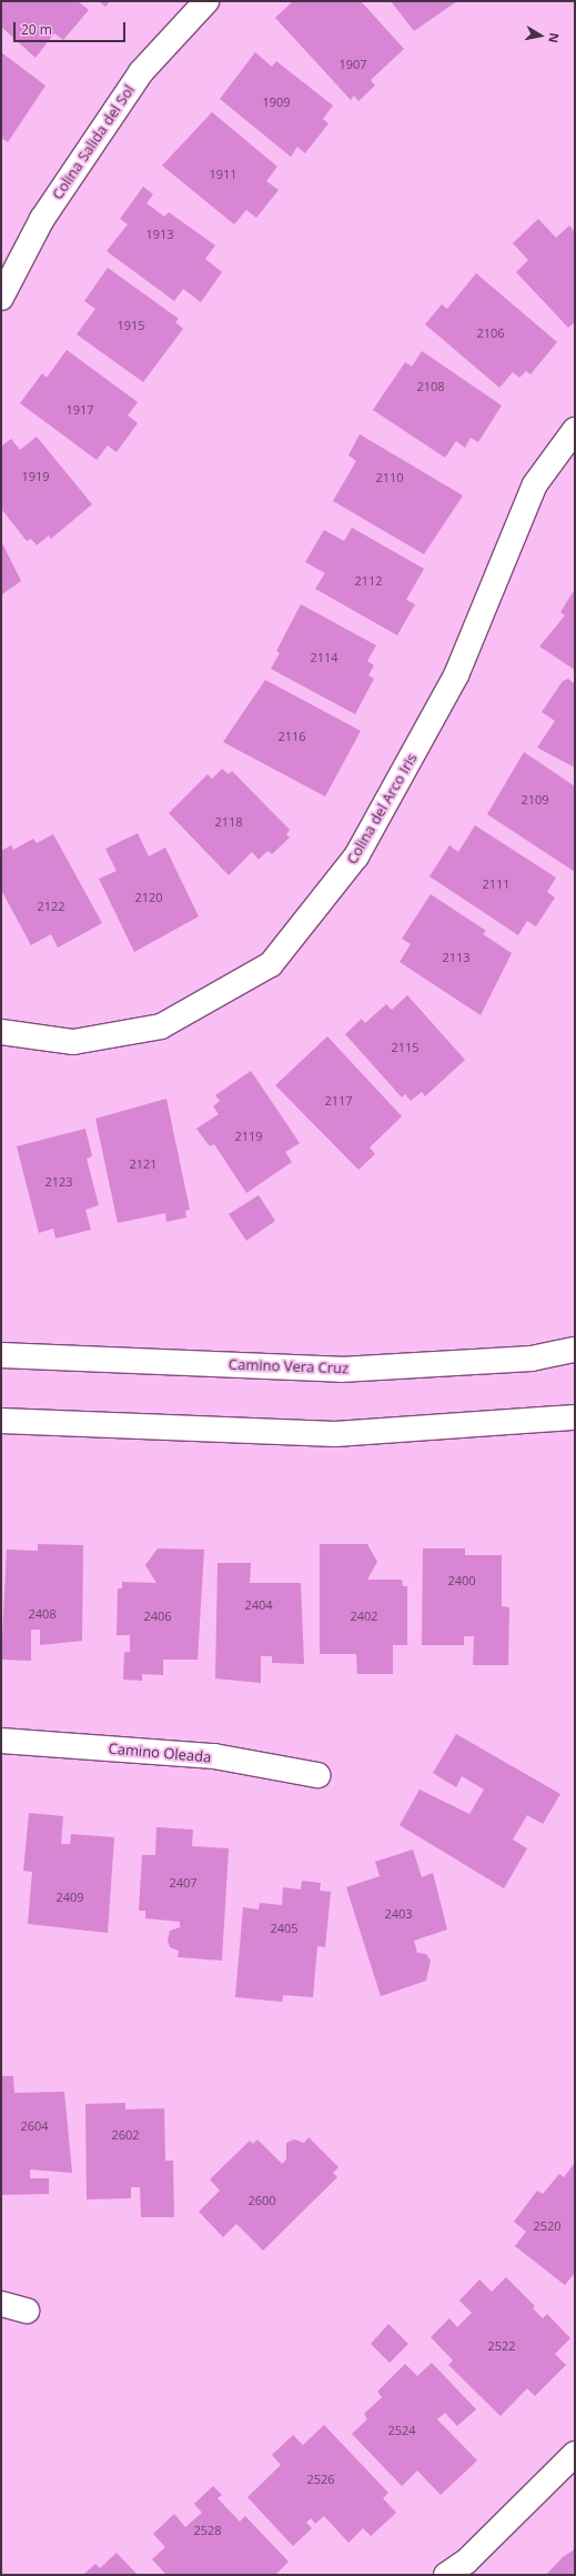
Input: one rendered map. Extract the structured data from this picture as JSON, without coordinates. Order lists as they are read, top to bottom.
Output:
{
  "streets": {
    "street": [
      "Colina Salida del Sol",
      "Colina del Arco Iris",
      "Camino Vera Cruz",
      "Camino Oleada"
    ]
  },
  "house_numbers": [
    "1907",
    "1909",
    "1911",
    "1913",
    "1915",
    "2106",
    "2108",
    "1917",
    "1919",
    "2110",
    "2112",
    "2114",
    "2116",
    "2109",
    "2118",
    "2111",
    "2120",
    "2122",
    "2113",
    "2115",
    "2117",
    "2119",
    "2121",
    "2123",
    "2400",
    "2404",
    "2408",
    "2406",
    "2402",
    "2407",
    "2409",
    "2403",
    "2405",
    "2604",
    "2602",
    "2600",
    "2520",
    "2522",
    "2524",
    "2526",
    "2528"
  ],
  "scale_bar": "20 m",
  "north": "right"
}
